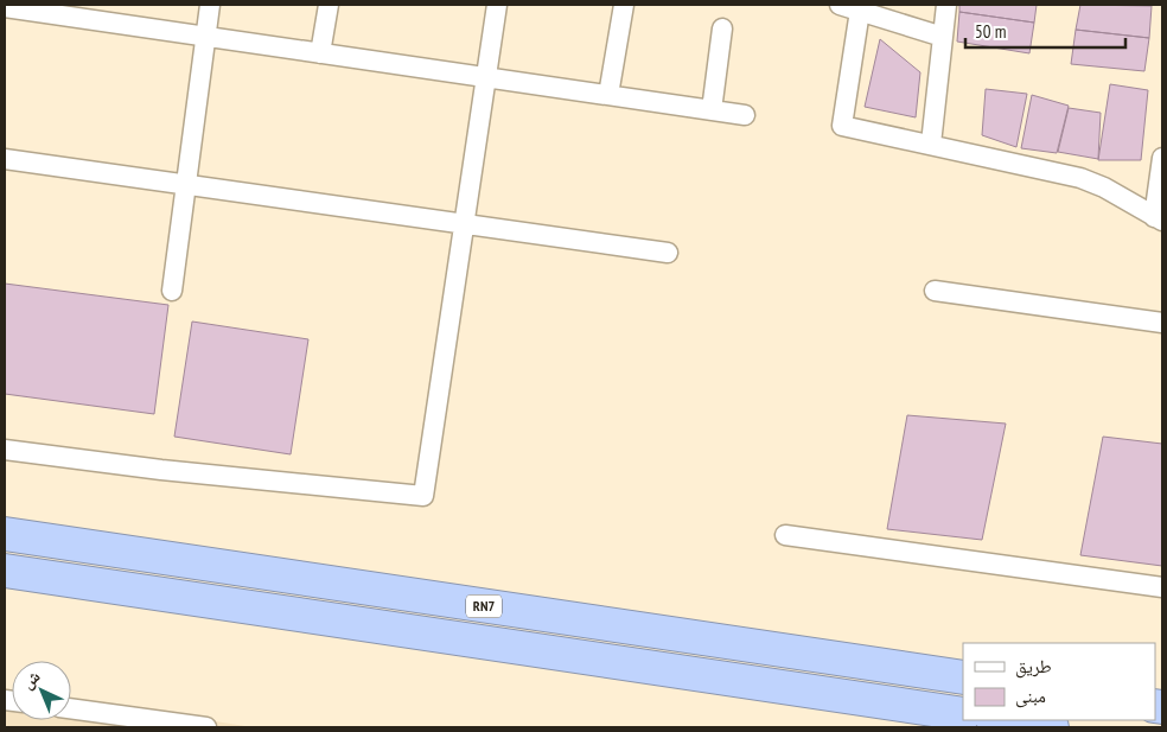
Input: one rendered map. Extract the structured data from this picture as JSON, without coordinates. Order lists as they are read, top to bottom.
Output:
{
  "streets": {
    "highway": ["RN7"]
  },
  "legend": ["طريق", "مبنى"],
  "scale_bar": "50 m",
  "north": "top left"
}
